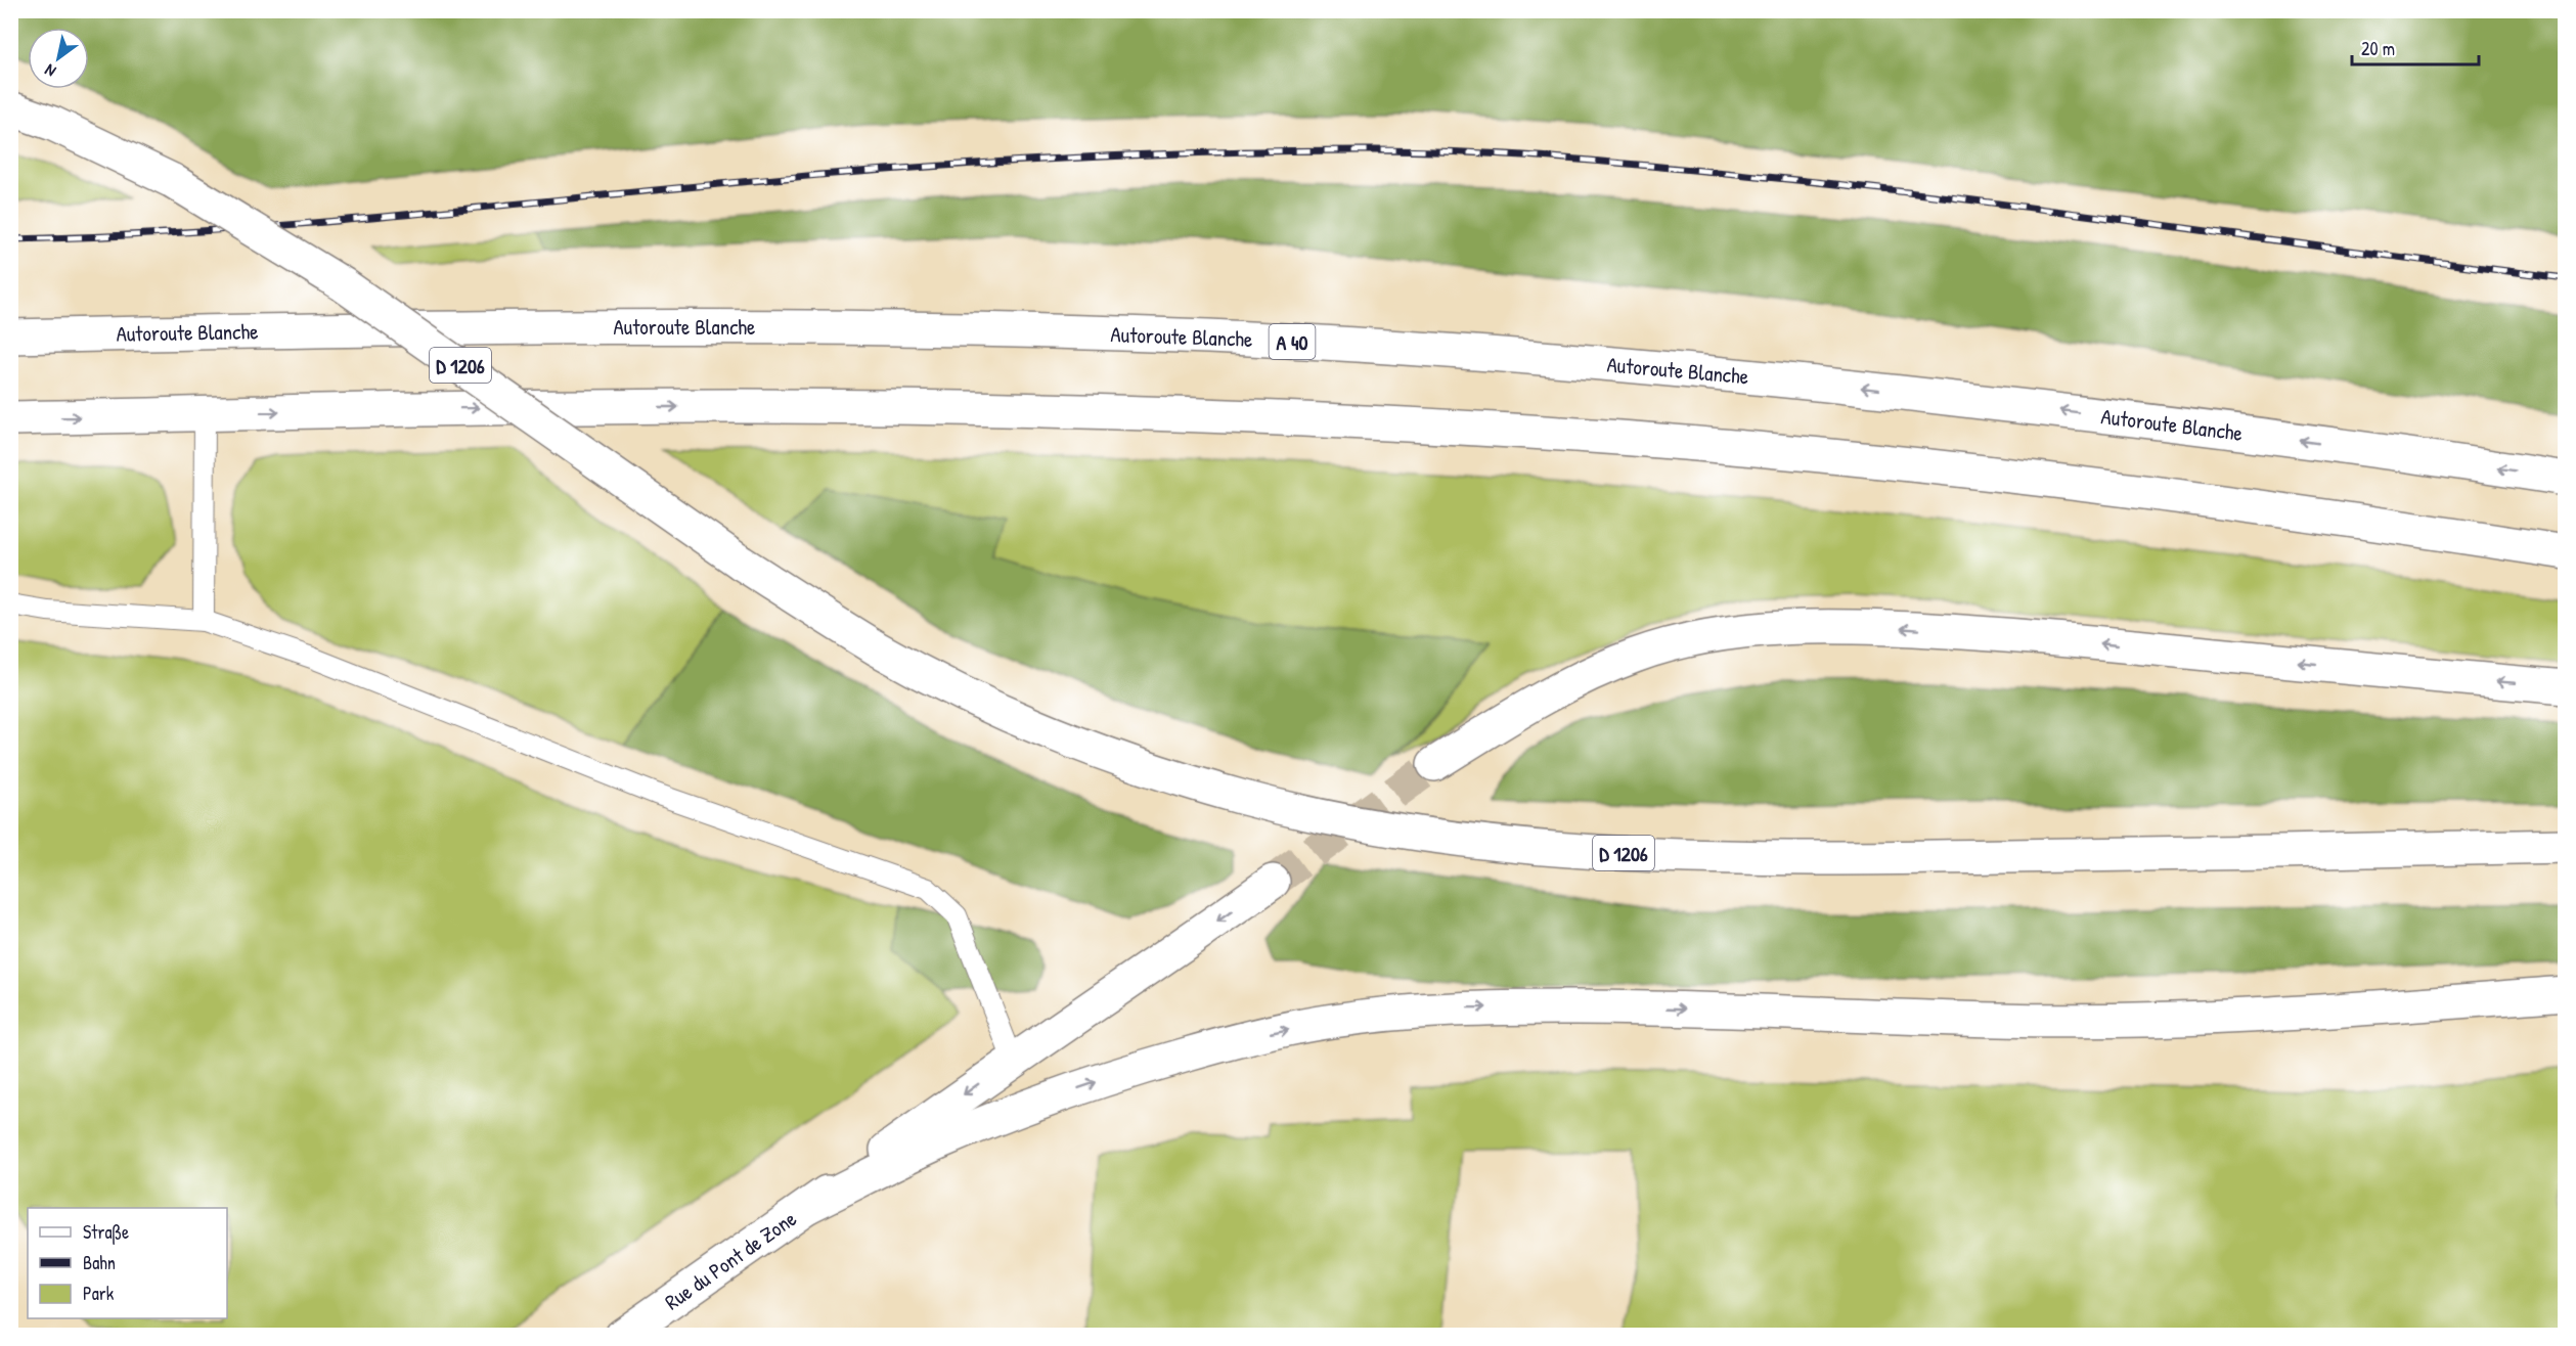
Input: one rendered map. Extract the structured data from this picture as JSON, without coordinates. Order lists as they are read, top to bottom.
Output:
{
  "streets": {
    "main road": [
      "Autoroute Blanche",
      "A 40",
      "D 1206",
      "Rue du Pont de Zone"
    ]
  },
  "legend": ["Straße", "Bahn", "Park"],
  "scale_bar": "20 m",
  "north": "bottom left"
}
